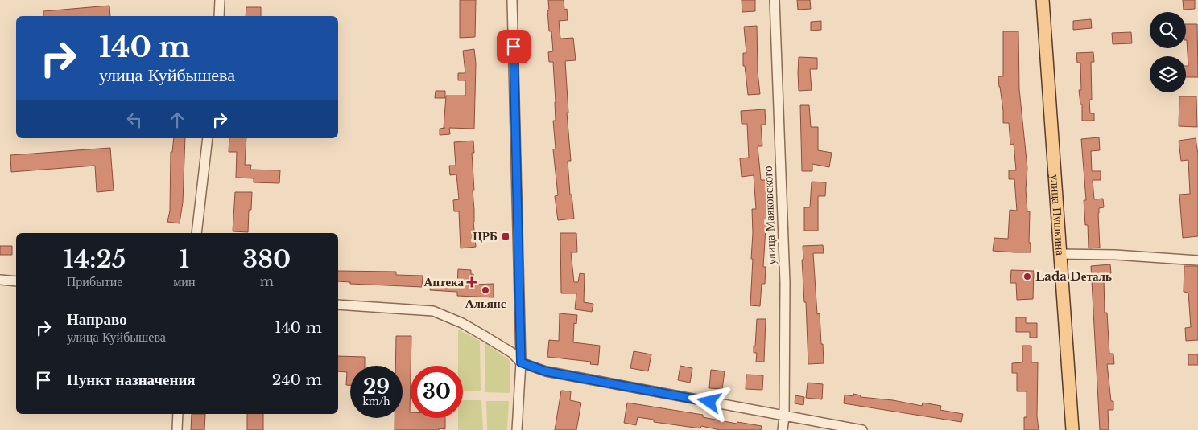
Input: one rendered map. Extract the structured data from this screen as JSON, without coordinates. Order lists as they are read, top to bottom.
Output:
{
  "streets": {
    "main road": ["улица Пушкина"],
    "street": ["улица Маяковского"]
  },
  "places": {
    "transit": ["ЦРБ"],
    "other": ["Lada Dеталь", "Альянс"],
    "health": ["Аптека"]
  },
  "page": {
    "turn": ["140 m", "улица Куйбышева"],
    "eta": [
      "14:25",
      "Прибытие",
      "1",
      "мин",
      "380",
      "m"
    ],
    "list": [
      {
        "name": "Направо",
        "note": "улица Куйбышева",
        "value": "140 m"
      },
      {
        "name": "Пункт назначения",
        "value": "240 m"
      }
    ],
    "speed": "29 km/h",
    "limit": "30"
  }
}
